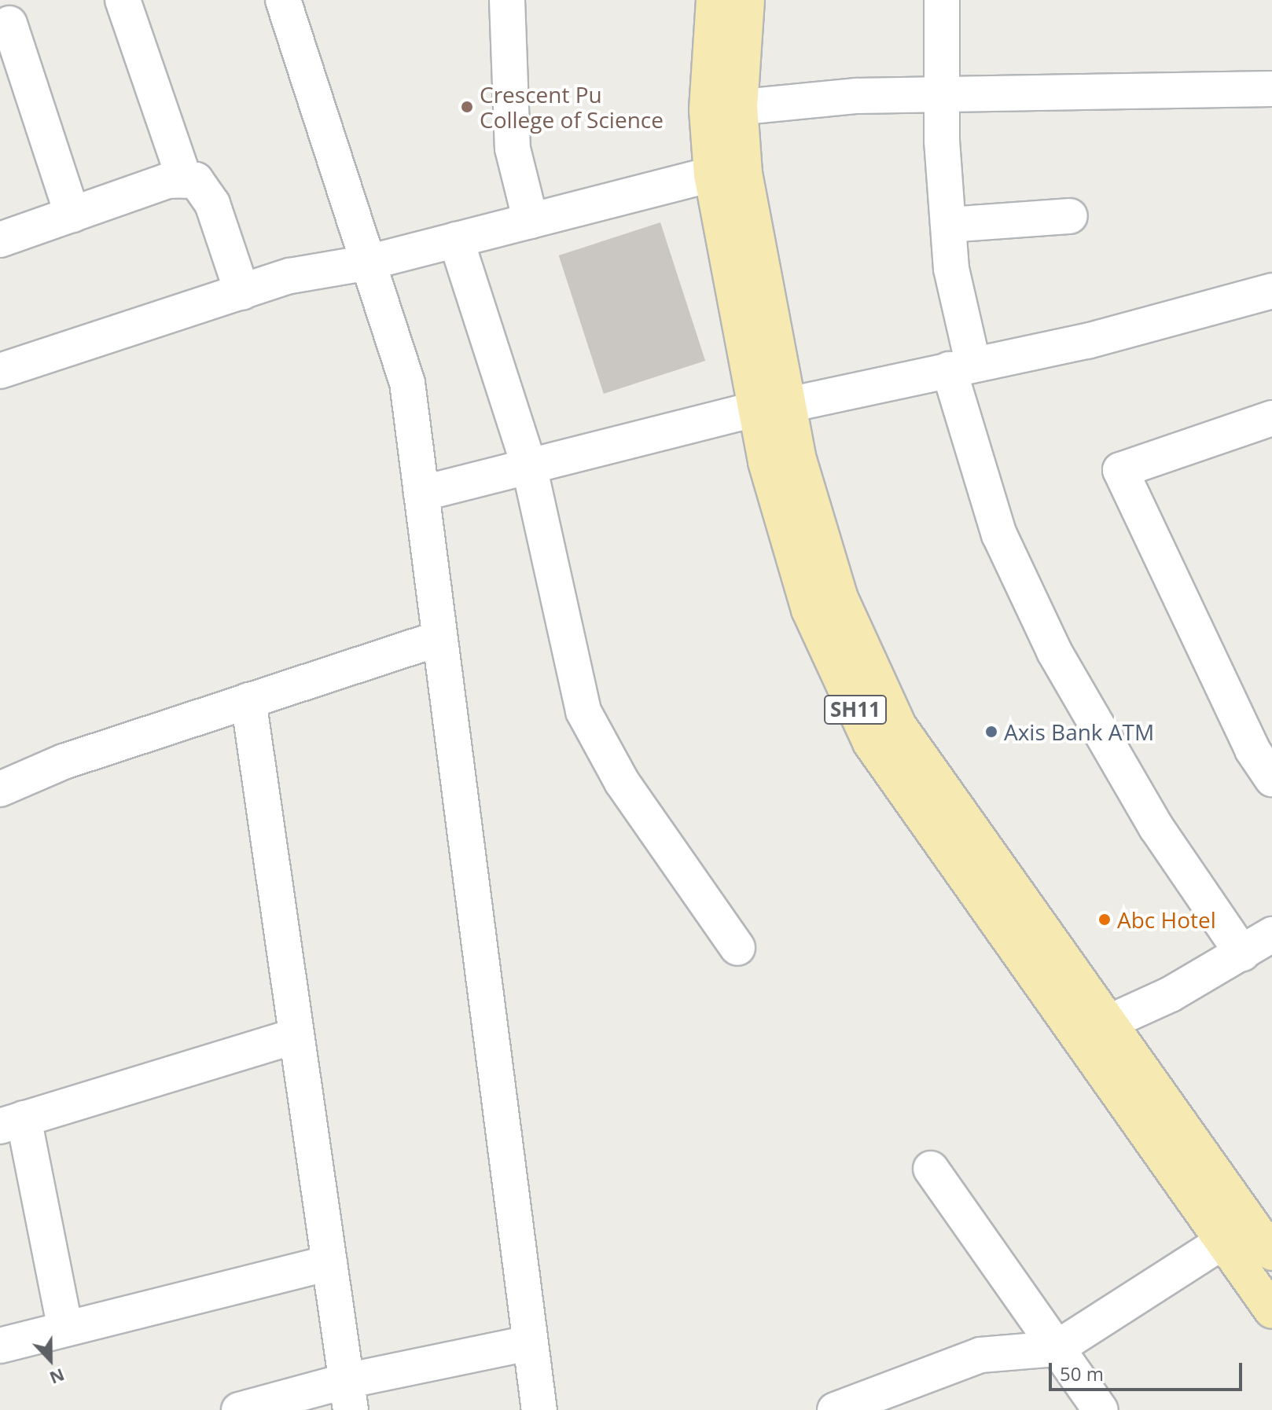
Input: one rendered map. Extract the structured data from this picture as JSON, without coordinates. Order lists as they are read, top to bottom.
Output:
{
  "streets": {
    "main road": ["SH11"]
  },
  "places": ["Crescent Pu College of Science", "Axis Bank ATM", "Abc Hotel"],
  "scale_bar": "50 m",
  "north": "bottom"
}
